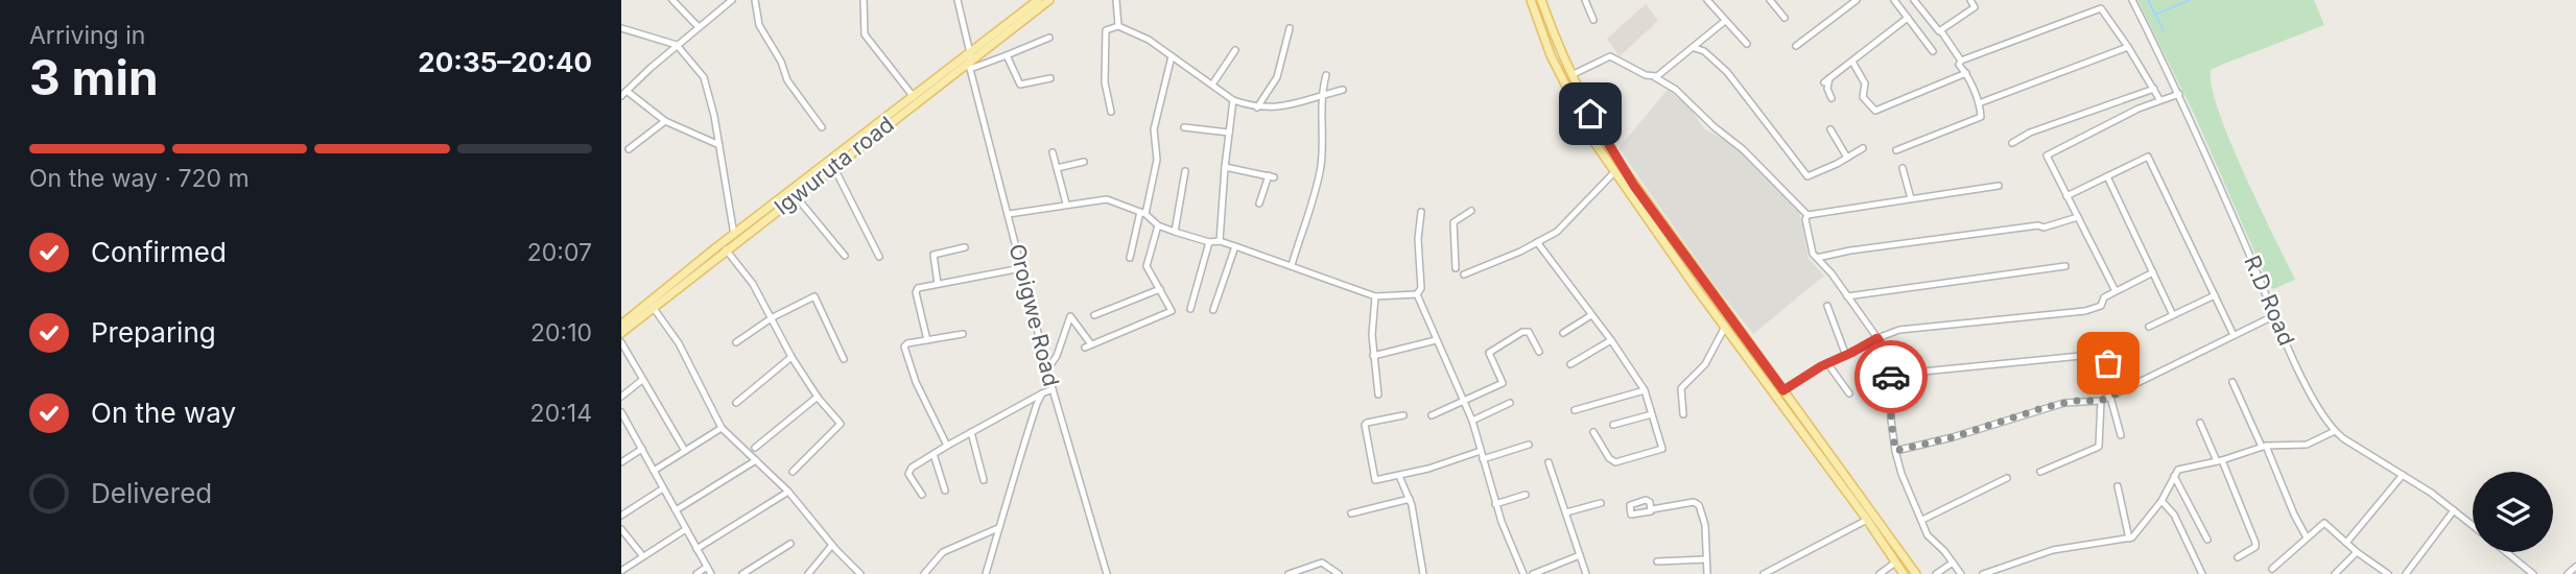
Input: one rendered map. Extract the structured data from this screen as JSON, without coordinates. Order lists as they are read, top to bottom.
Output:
{
  "streets": {
    "main road": ["Igwuruta road"],
    "street": ["R.D Road", "Oroigwe Road"]
  },
  "crossings": [
    ["Igwuruta road", "Oroigwe Road"]
  ],
  "page": {
    "heading": ["3 min", "Arriving in", "20:35–20:40"],
    "bar": "On the way · 720 m",
    "list": [
      ["Confirmed", "20:07"],
      ["Preparing", "20:10"],
      ["On the way", "20:14"],
      "Delivered"
    ]
  }
}
